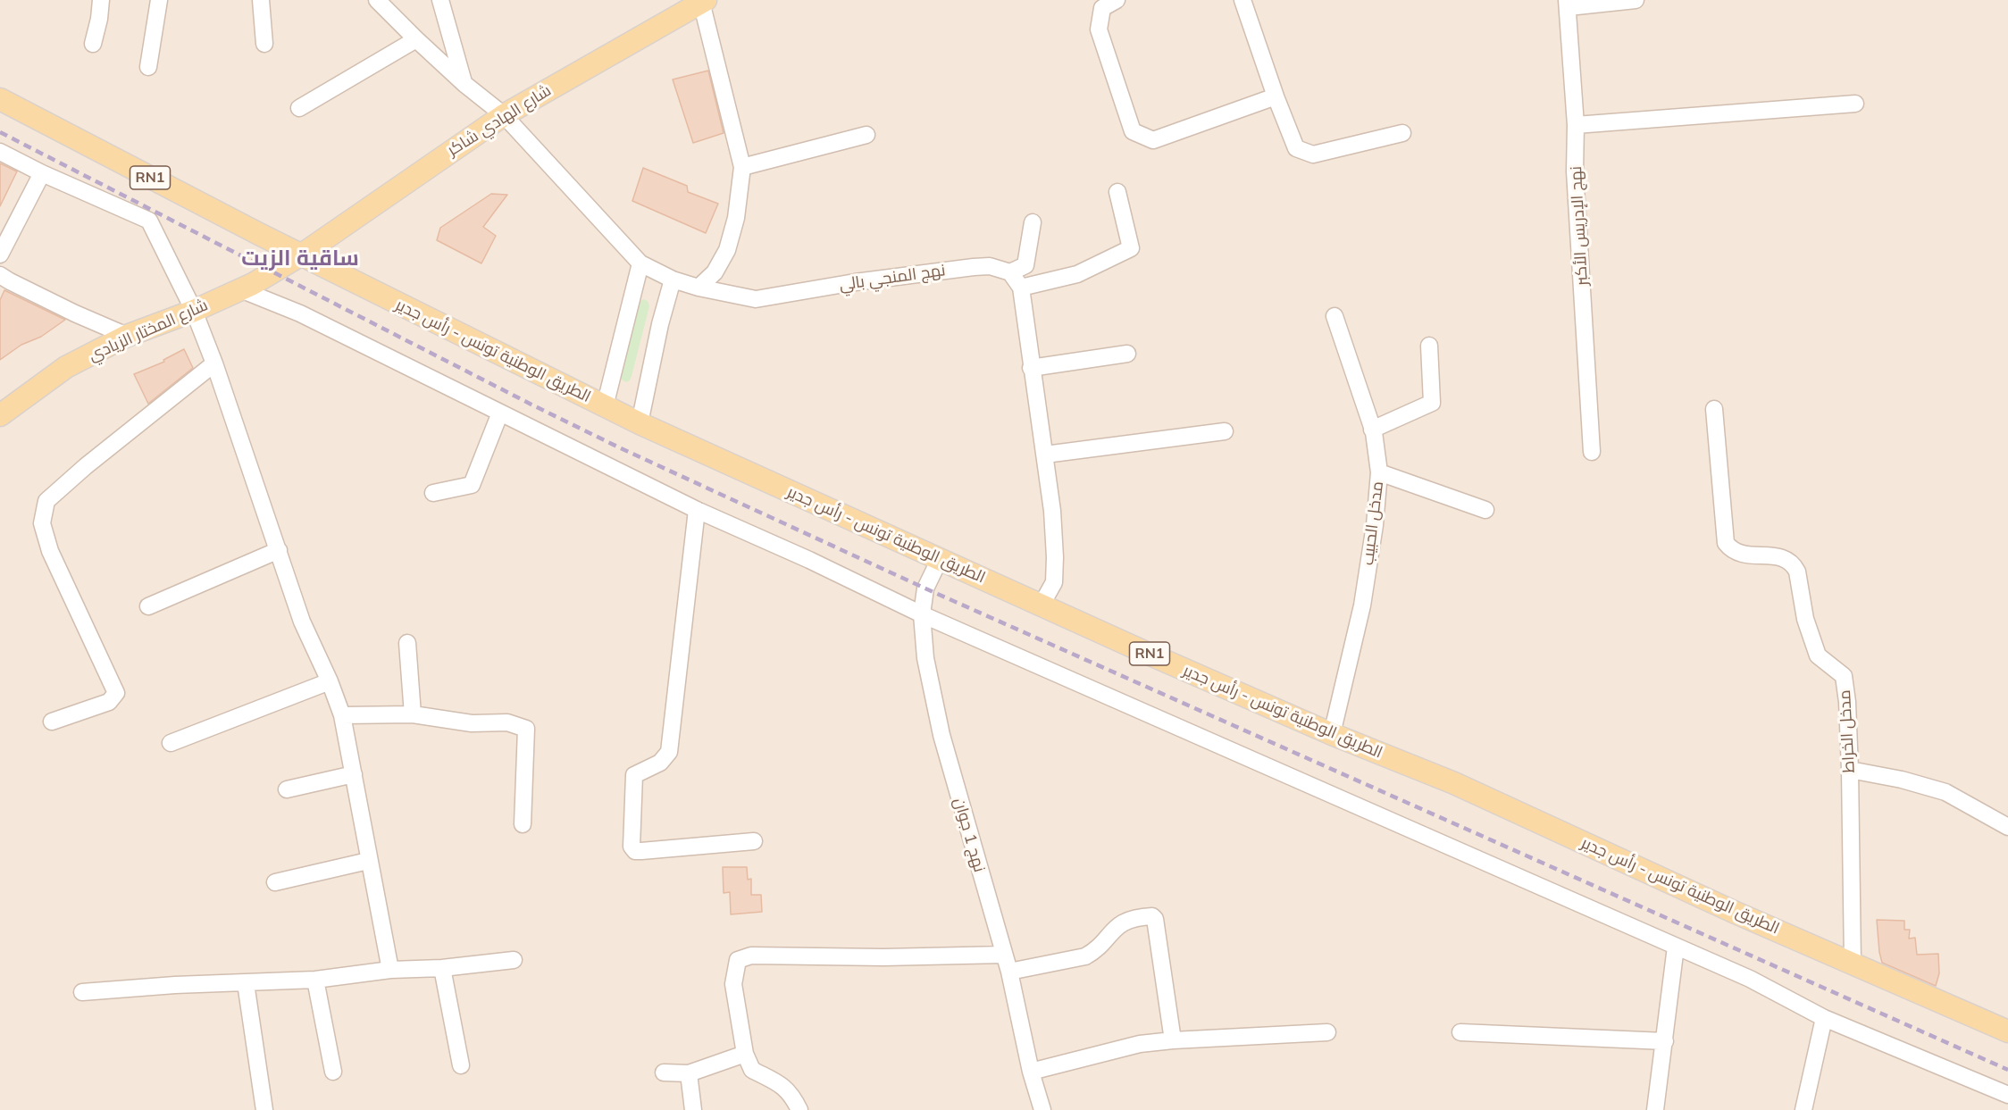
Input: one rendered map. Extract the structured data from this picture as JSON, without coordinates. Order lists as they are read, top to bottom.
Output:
{
  "streets": {
    "main road": [
      "شارع الهادي شاكر",
      "RN1",
      "شارع المختار الزيادي",
      "الطريق الوطنية تونس - رأس جدير"
    ],
    "street": [
      "نهج الإدريس الأكبر",
      "نهج المنجي بالي",
      "مدخل الحبيب",
      "مدخل الخراط",
      "نهج 1 جوان"
    ]
  },
  "crossings": [
    ["شارع الهادي شاكر", "RN1"],
    ["شارع الهادي شاكر", "نهج المنجي بالي"],
    ["شارع الهادي شاكر", "شارع المختار الزيادي"],
    ["شارع الهادي شاكر", "الطريق الوطنية تونس - رأس جدير"],
    ["RN1", "شارع المختار الزيادي"],
    ["RN1", "الطريق الوطنية تونس - رأس جدير"],
    ["شارع المختار الزيادي", "الطريق الوطنية تونس - رأس جدير"],
    ["الطريق الوطنية تونس - رأس جدير", "مدخل الحبيب"],
    ["الطريق الوطنية تونس - رأس جدير", "مدخل الخراط"],
    ["الطريق الوطنية تونس - رأس جدير", "نهج 1 جوان"]
  ],
  "districts": ["ساقية الزيت"]
}
